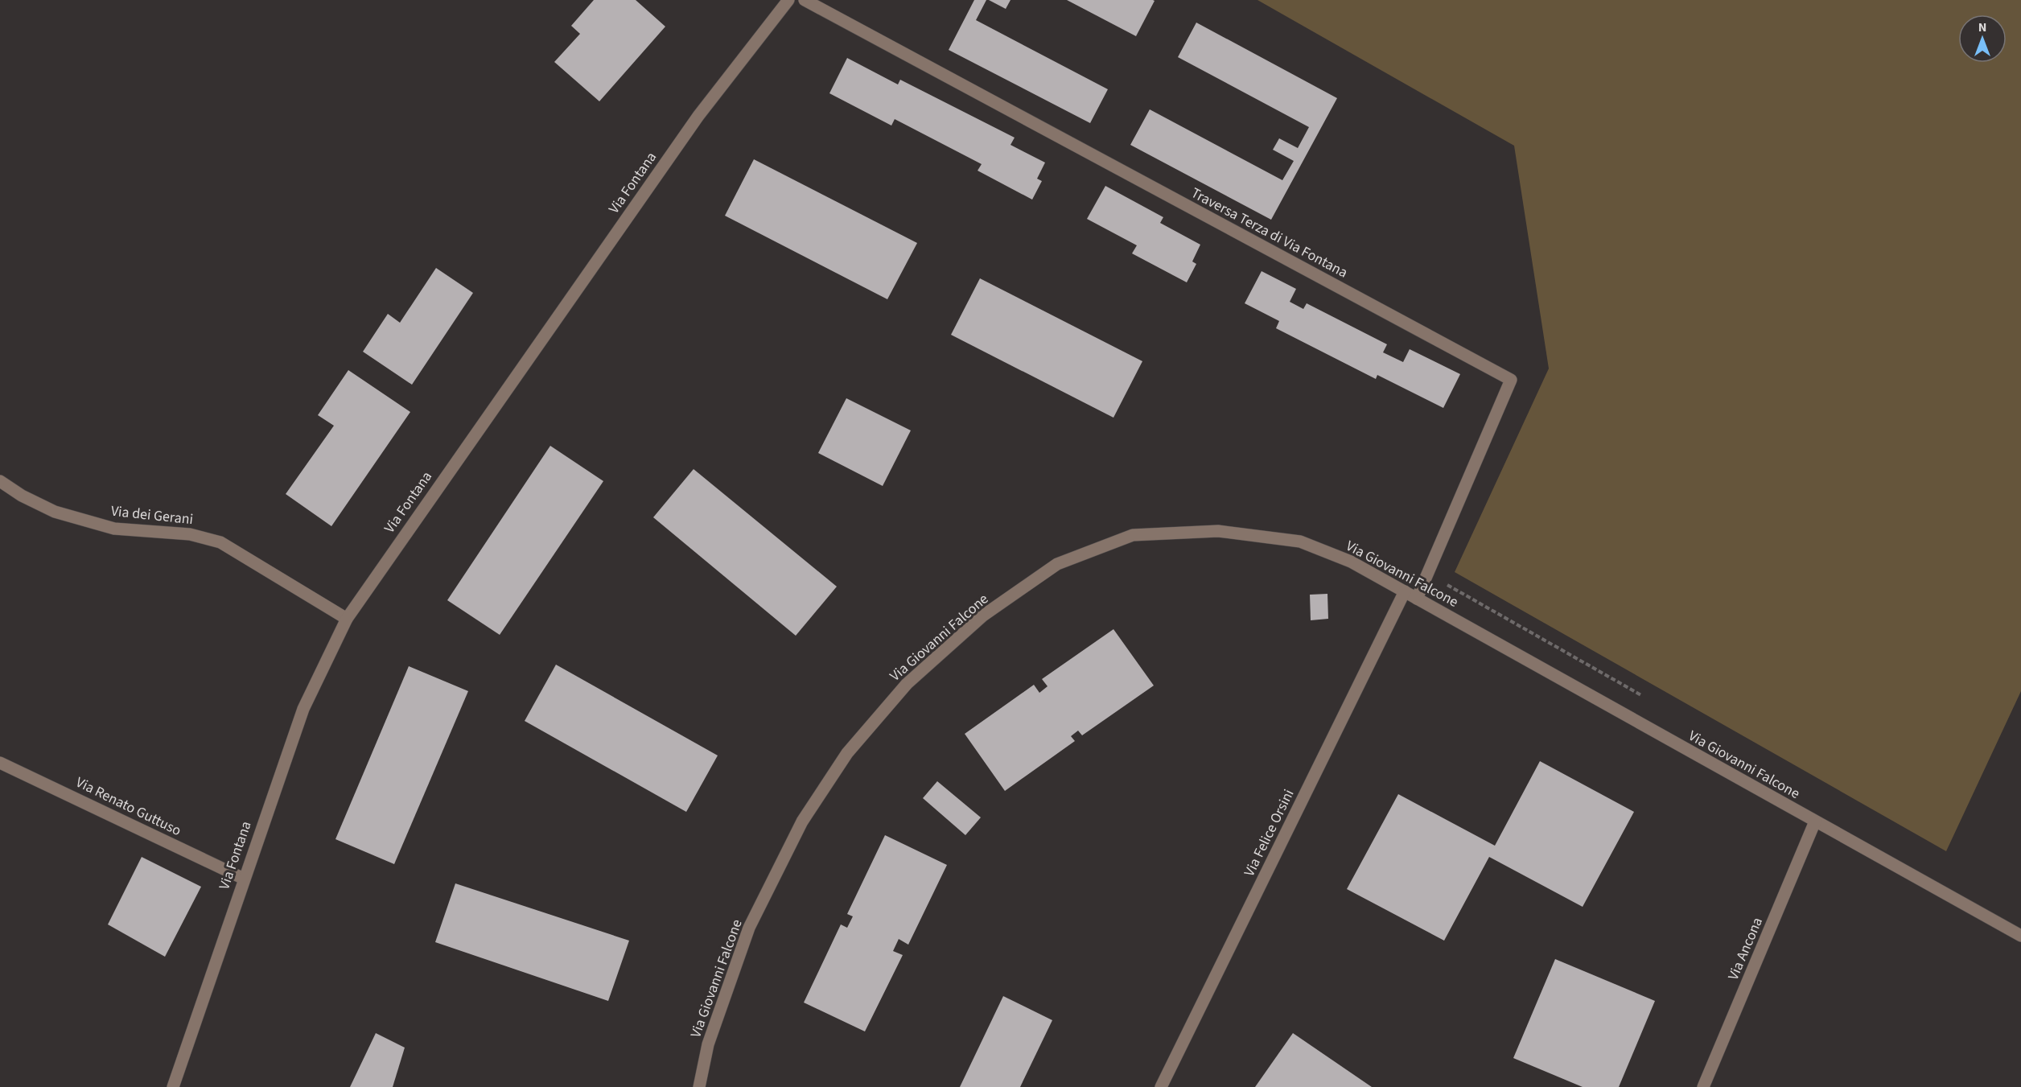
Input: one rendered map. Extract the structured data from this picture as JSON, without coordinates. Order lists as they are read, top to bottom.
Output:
{
  "streets": {
    "street": [
      "Via Fontana",
      "Traversa Terza di Via Fontana",
      "Via dei Gerani",
      "Via Giovanni Falcone",
      "Via Renato Guttuso",
      "Via Felice Orsini",
      "Via Ancona"
    ]
  },
  "crossings": [
    ["Via Fontana", "Via dei Gerani"],
    ["Via Fontana", "Via Renato Guttuso"],
    ["Traversa Terza di Via Fontana", "Via Giovanni Falcone"],
    ["Via Giovanni Falcone", "Via Felice Orsini"],
    ["Via Giovanni Falcone", "Via Ancona"]
  ],
  "north": "top"
}
